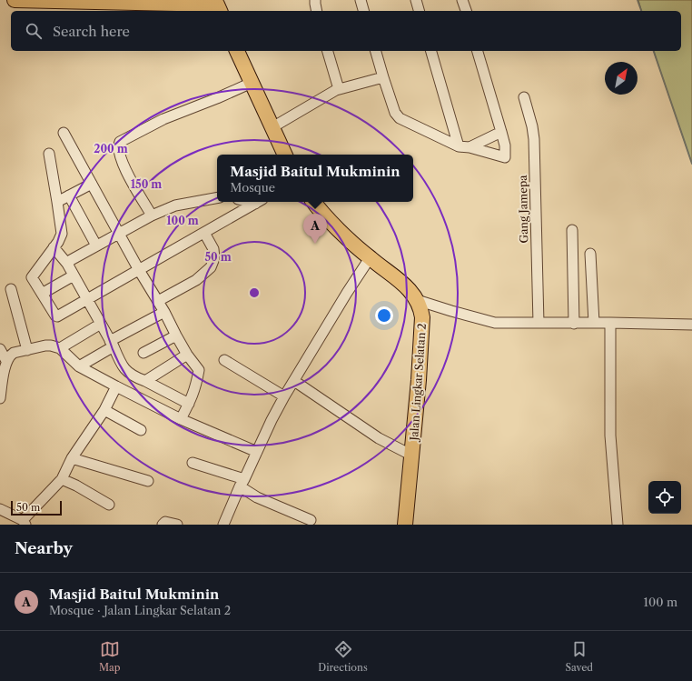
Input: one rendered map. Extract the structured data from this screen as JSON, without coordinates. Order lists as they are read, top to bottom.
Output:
{
  "streets": {
    "highway": ["Jalan Lingkar Selatan 2"],
    "street": ["Gang Jamepa"]
  },
  "scale_bar": "50 m",
  "north": "top right",
  "page": {
    "search": "Search here",
    "popup": ["Masjid Baitul Mukminin", "Mosque"],
    "pins": "A",
    "scale": "50 m",
    "heading": "Nearby",
    "list": [
      {
        "mark": "A",
        "name": "Masjid Baitul Mukminin",
        "note": "Mosque · Jalan Lingkar Selatan 2",
        "value": "100 m"
      }
    ],
    "nav": ["Map", "Directions", "Saved"]
  },
  "rings": [
    "200 m",
    "150 m",
    "100 m",
    "50 m"
  ]
}
